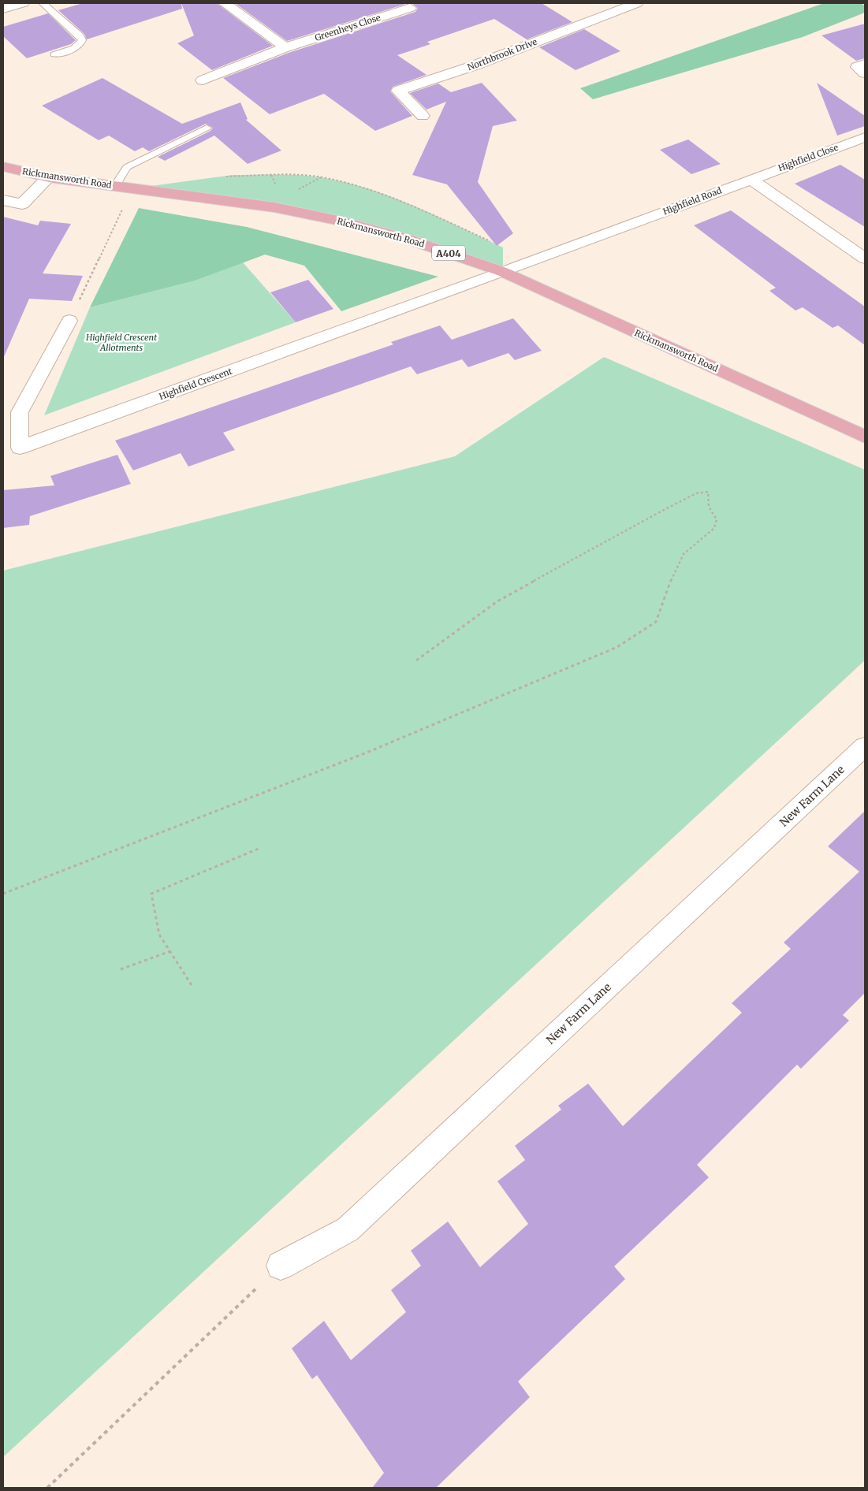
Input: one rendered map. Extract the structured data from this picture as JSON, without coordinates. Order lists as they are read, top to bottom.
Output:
{
  "streets": {
    "main road": ["Rickmansworth Road", "A404"],
    "street": [
      "Greenheys Close",
      "Northbrook Drive",
      "Highfield Close",
      "Highfield Road",
      "Highfield Crescent",
      "New Farm Lane"
    ]
  },
  "crossings": [
    ["Highfield Close", "Highfield Road"],
    ["Rickmansworth Road", "Highfield Road"],
    ["Rickmansworth Road", "Highfield Crescent"],
    ["Highfield Road", "Highfield Crescent"]
  ],
  "parks": ["Highfield Crescent Allotments"]
}
